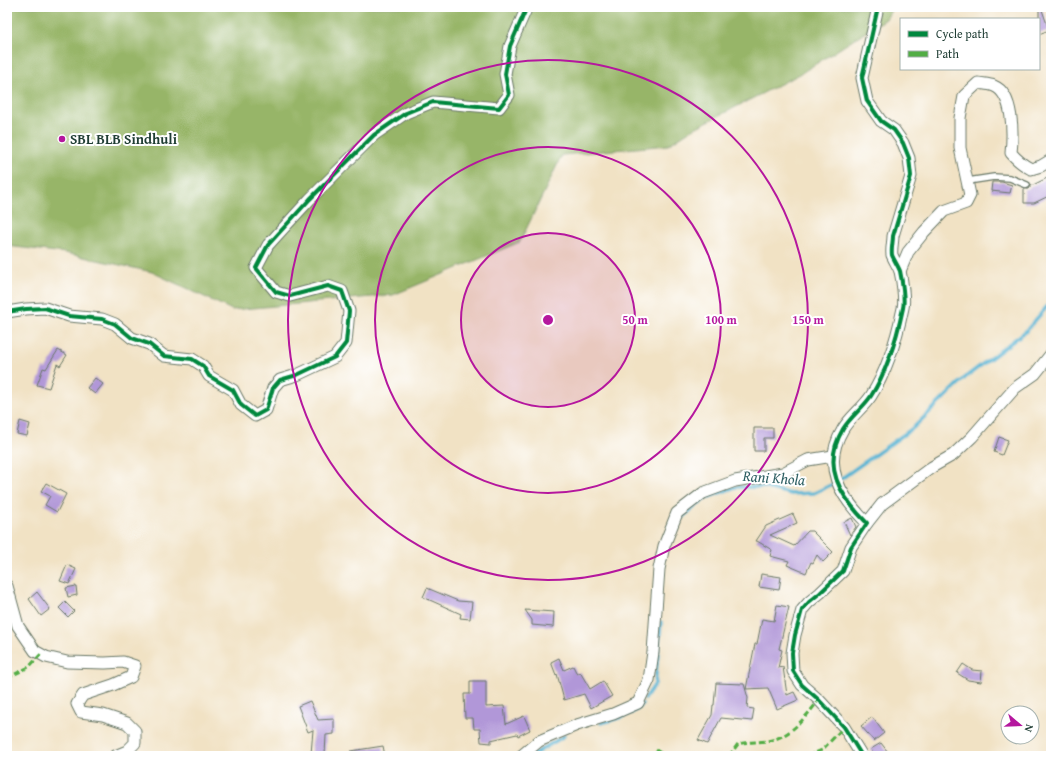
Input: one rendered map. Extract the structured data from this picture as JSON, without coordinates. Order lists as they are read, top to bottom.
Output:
{
  "water": ["Rani Khola"],
  "places": ["SBL BLB Sindhuli"],
  "legend": ["Cycle path", "Path"],
  "north": "right",
  "rings": ["50 m", "100 m", "150 m"]
}
